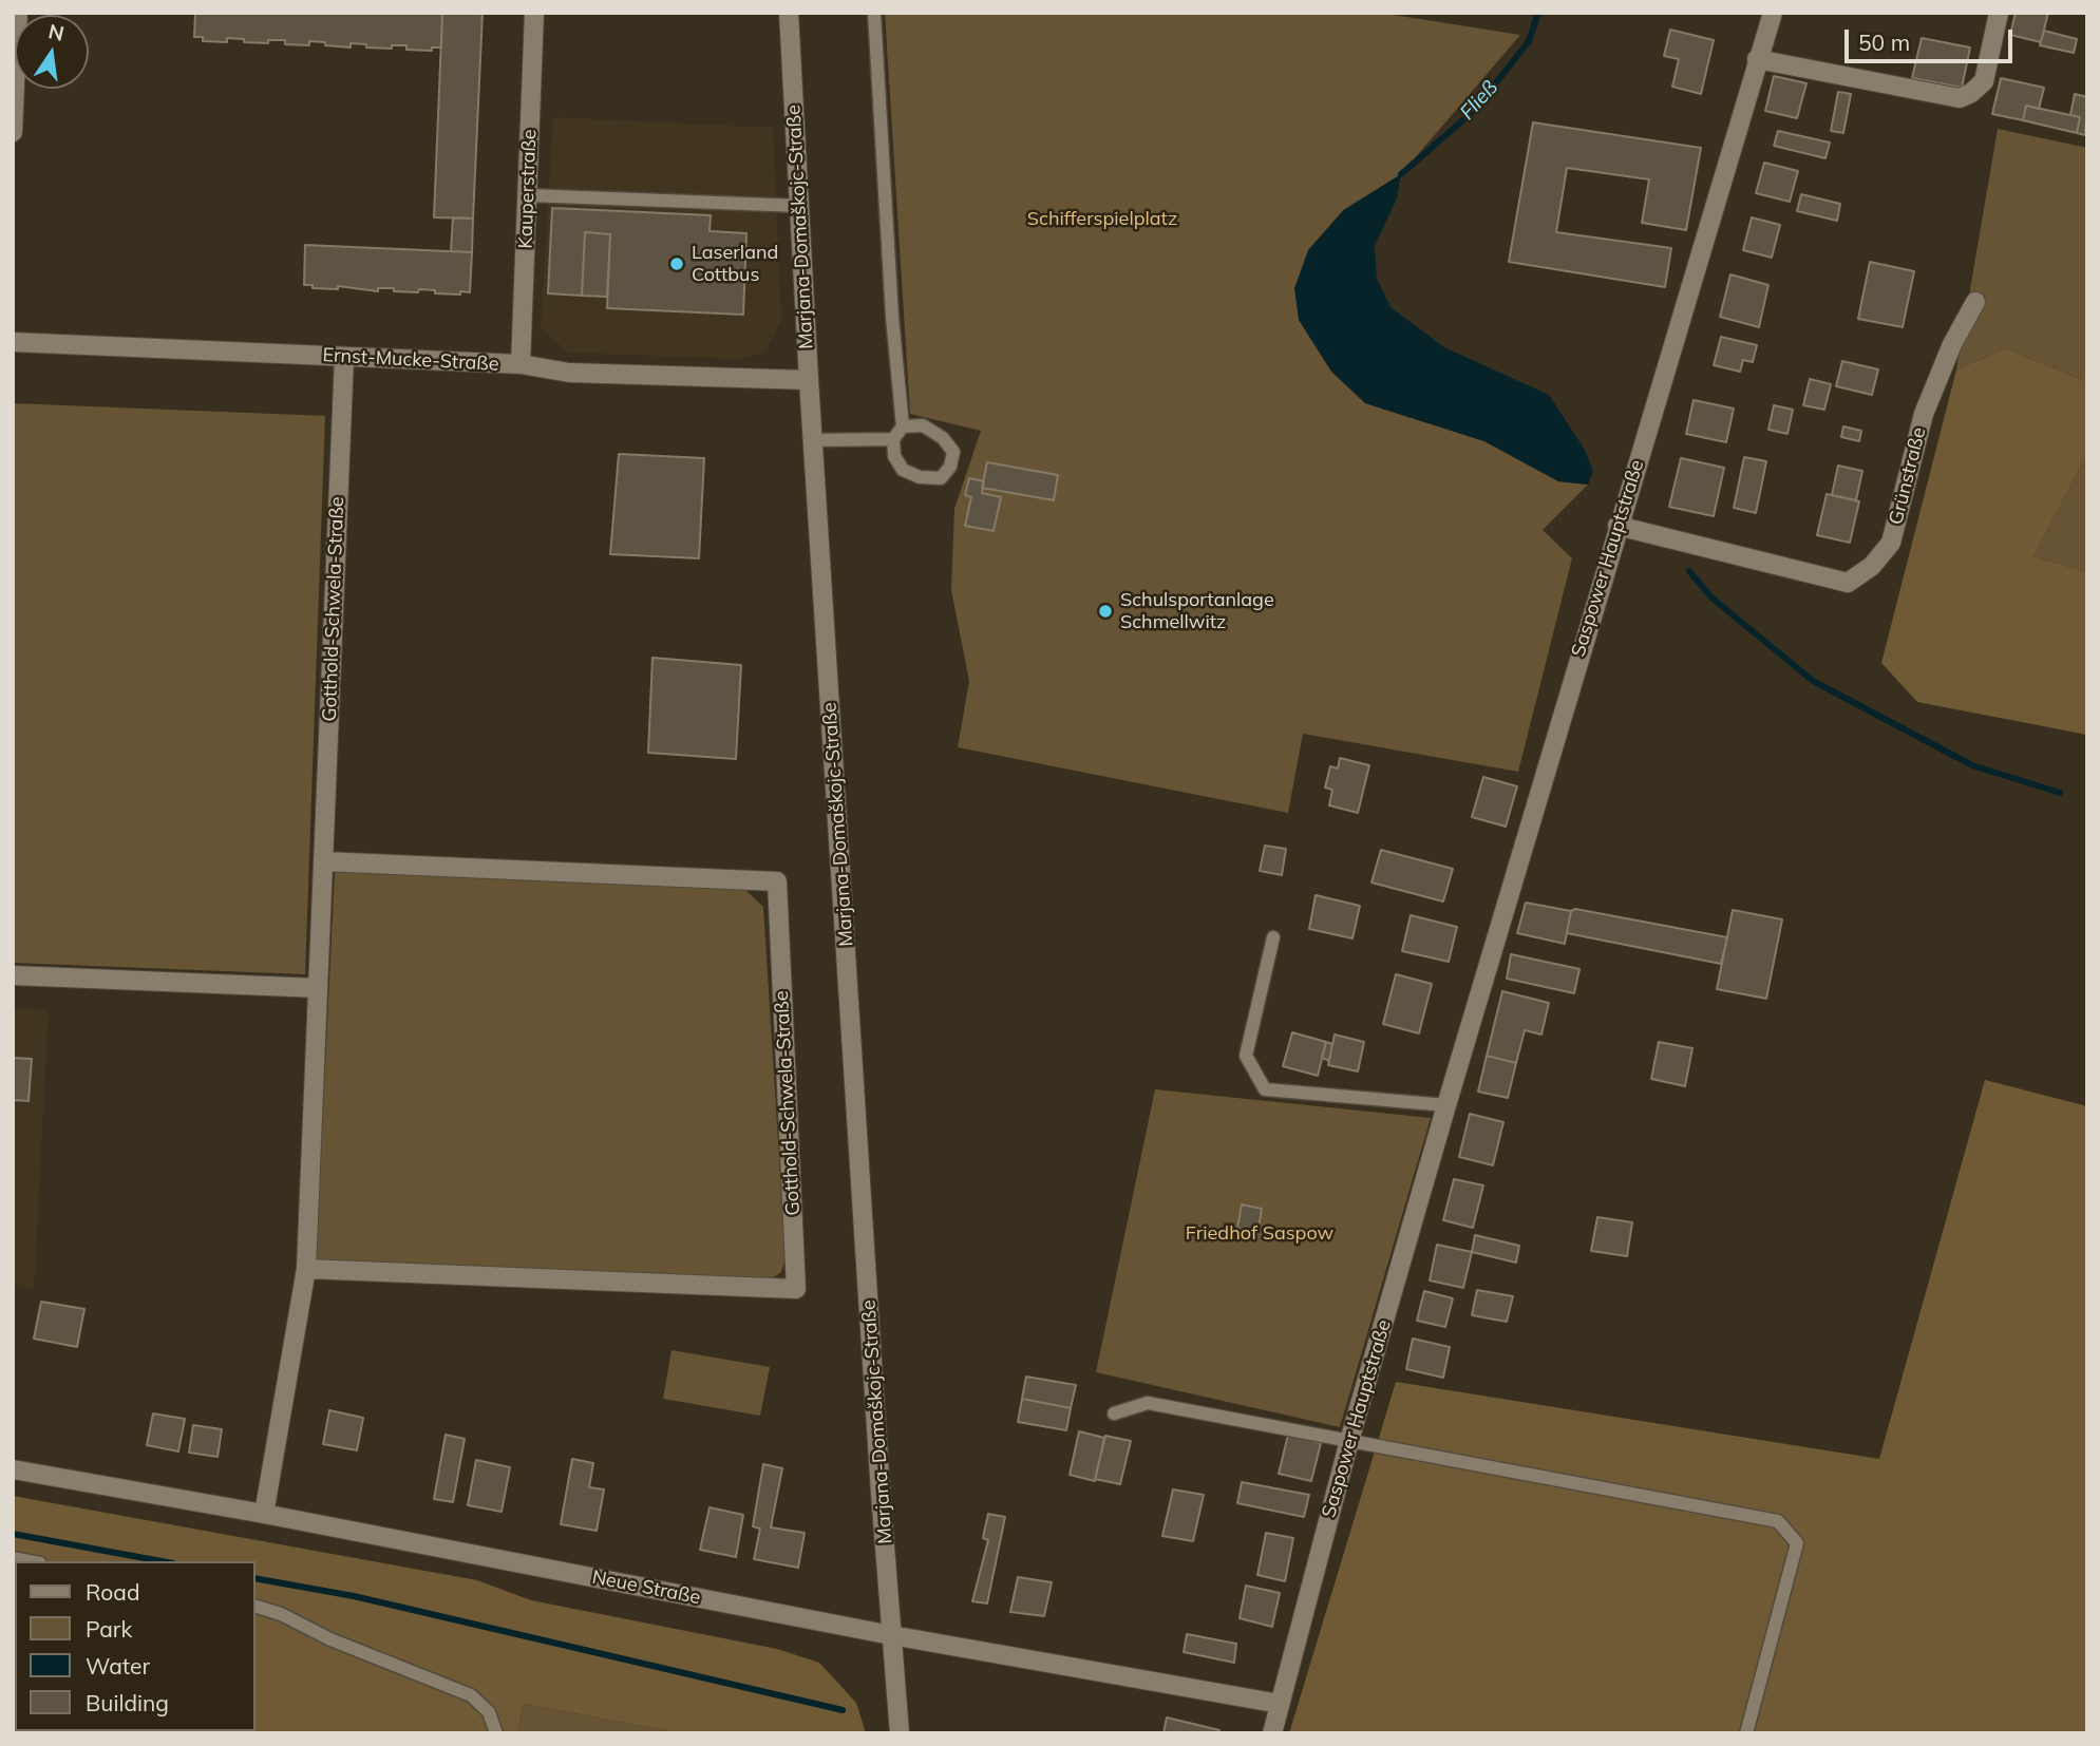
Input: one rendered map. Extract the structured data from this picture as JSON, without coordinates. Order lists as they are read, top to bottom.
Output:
{
  "streets": {
    "street": [
      "Kauperstraße",
      "Marjana-Domaškojc-Straße",
      "Ernst-Mucke-Straße",
      "Grünstraße",
      "Saspower Hauptstraße",
      "Gotthold-Schwela-Straße",
      "Neue Straße"
    ]
  },
  "crossings": [
    ["Kauperstraße", "Ernst-Mucke-Straße"],
    ["Marjana-Domaškojc-Straße", "Ernst-Mucke-Straße"],
    ["Marjana-Domaškojc-Straße", "Neue Straße"],
    ["Ernst-Mucke-Straße", "Gotthold-Schwela-Straße"],
    ["Grünstraße", "Saspower Hauptstraße"],
    ["Saspower Hauptstraße", "Neue Straße"],
    ["Gotthold-Schwela-Straße", "Neue Straße"]
  ],
  "water": ["Fließ"],
  "parks": ["Schifferspielplatz", "Friedhof Saspow"],
  "places": ["Laserland Cottbus", "Schulsportanlage Schmellwitz"],
  "legend": [
    "Road",
    "Park",
    "Water",
    "Building"
  ],
  "scale_bar": "50 m",
  "north": "top"
}
